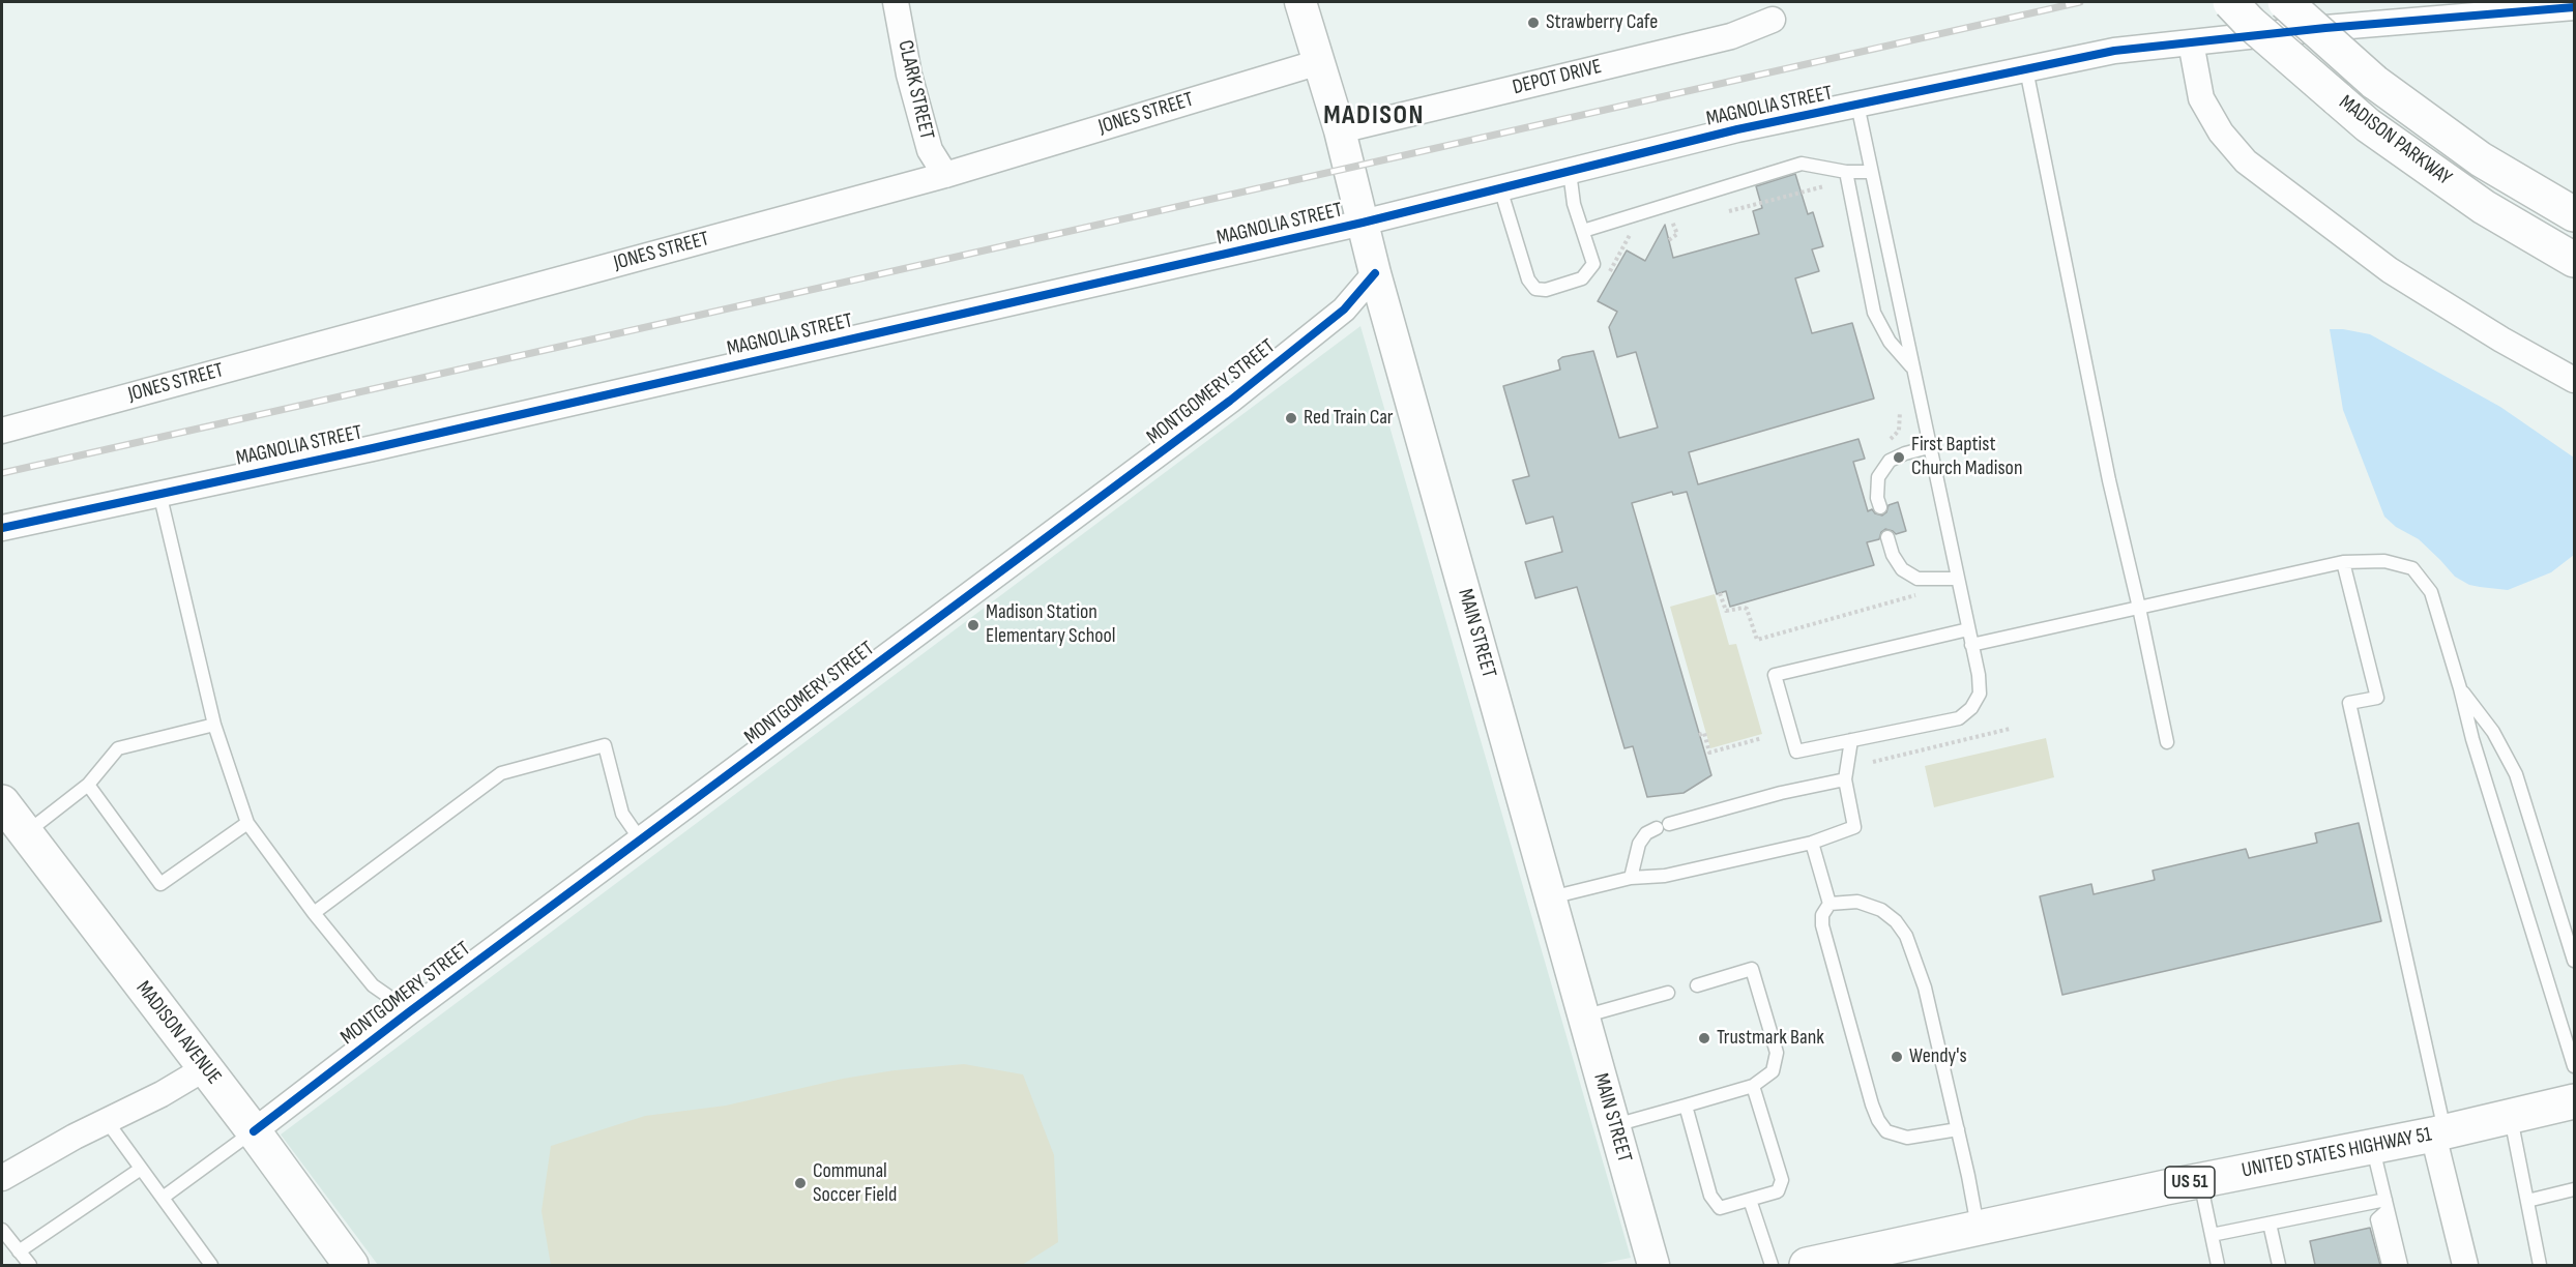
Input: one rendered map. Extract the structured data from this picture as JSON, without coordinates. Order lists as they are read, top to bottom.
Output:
{
  "streets": {
    "main road": [
      "MADISON PARKWAY",
      "MADISON AVENUE",
      "UNITED STATES HIGHWAY 51",
      "US 51"
    ],
    "street": [
      "DEPOT DRIVE",
      "CLARK STREET",
      "MAGNOLIA STREET",
      "JONES STREET",
      "MONTGOMERY STREET",
      "MAIN STREET"
    ]
  },
  "crossings": [
    ["DEPOT DRIVE", "MAIN STREET"],
    ["CLARK STREET", "JONES STREET"],
    ["MAGNOLIA STREET", "MAIN STREET"],
    ["JONES STREET", "MAIN STREET"],
    ["MONTGOMERY STREET", "MAIN STREET"],
    ["MONTGOMERY STREET", "MADISON AVENUE"]
  ],
  "districts": ["MADISON"],
  "places": [
    "Strawberry Cafe",
    "Red Train Car",
    "First Baptist Church Madison",
    "Madison Station Elementary School",
    "Trustmark Bank",
    "Wendy's",
    "Communal Soccer Field"
  ]
}
